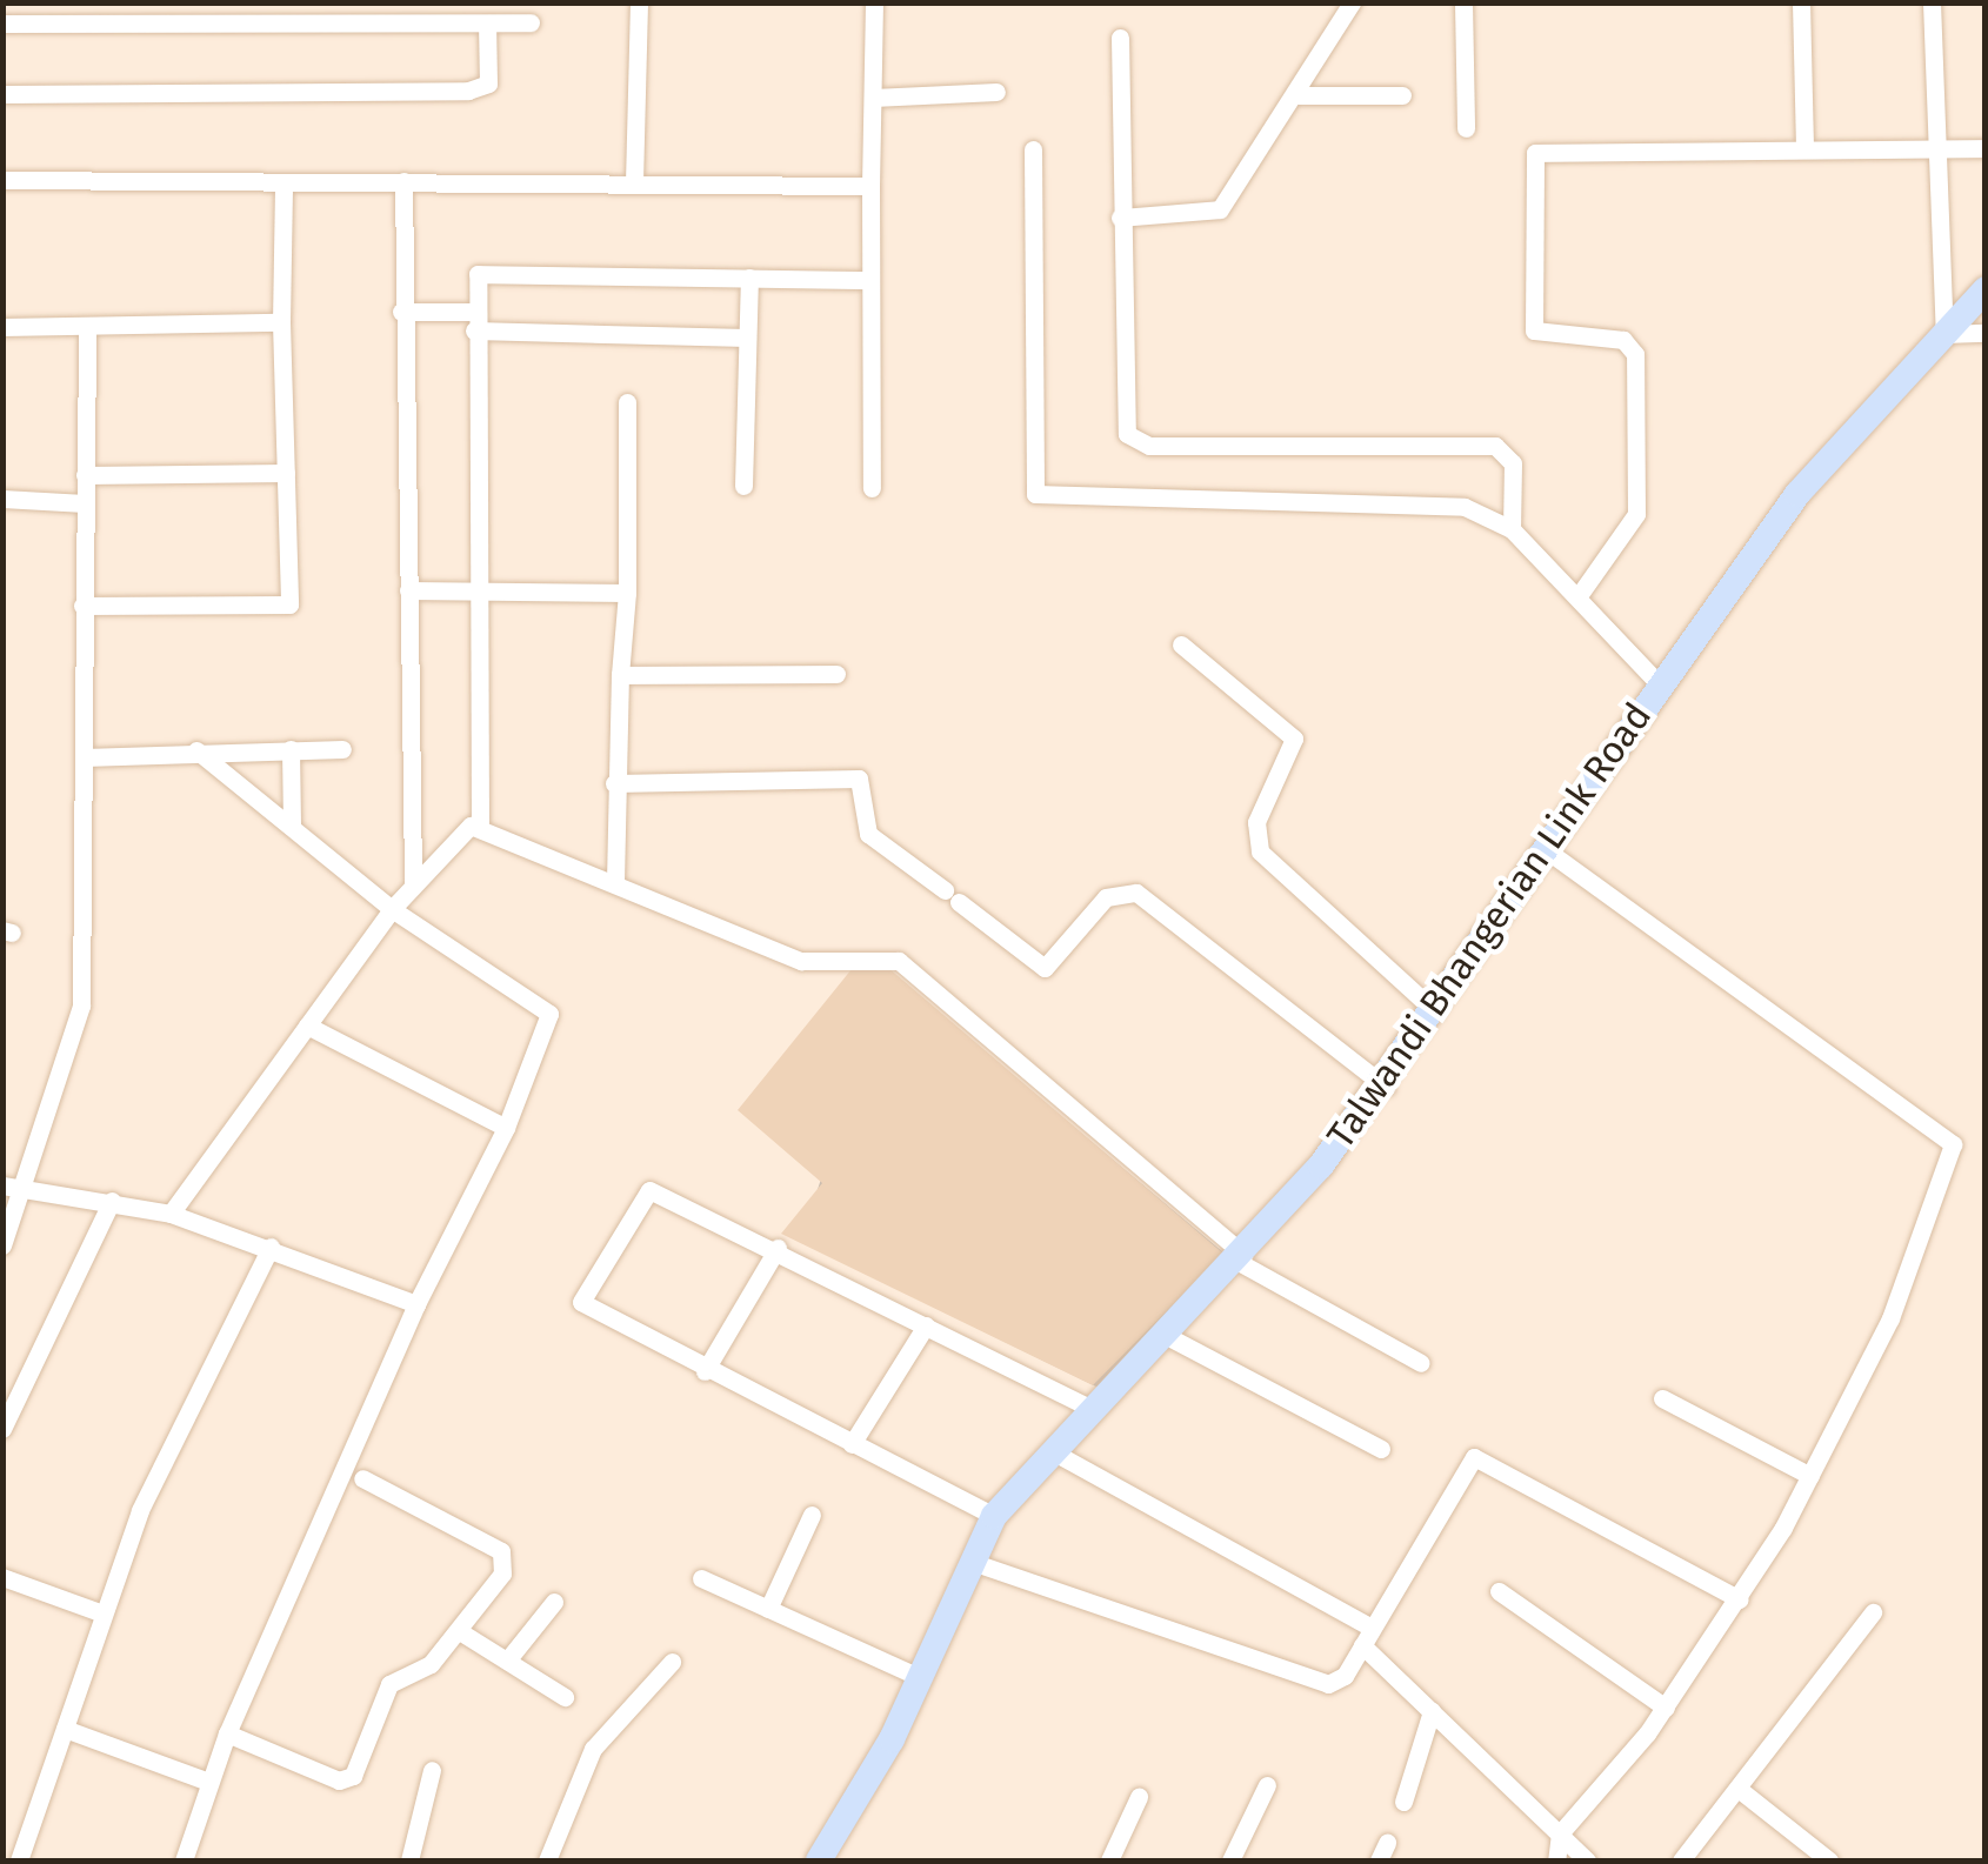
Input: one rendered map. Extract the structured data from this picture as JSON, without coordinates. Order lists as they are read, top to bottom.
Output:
{
  "streets": {
    "street": ["Talwandi Bhangerian Link Road"]
  }
}
